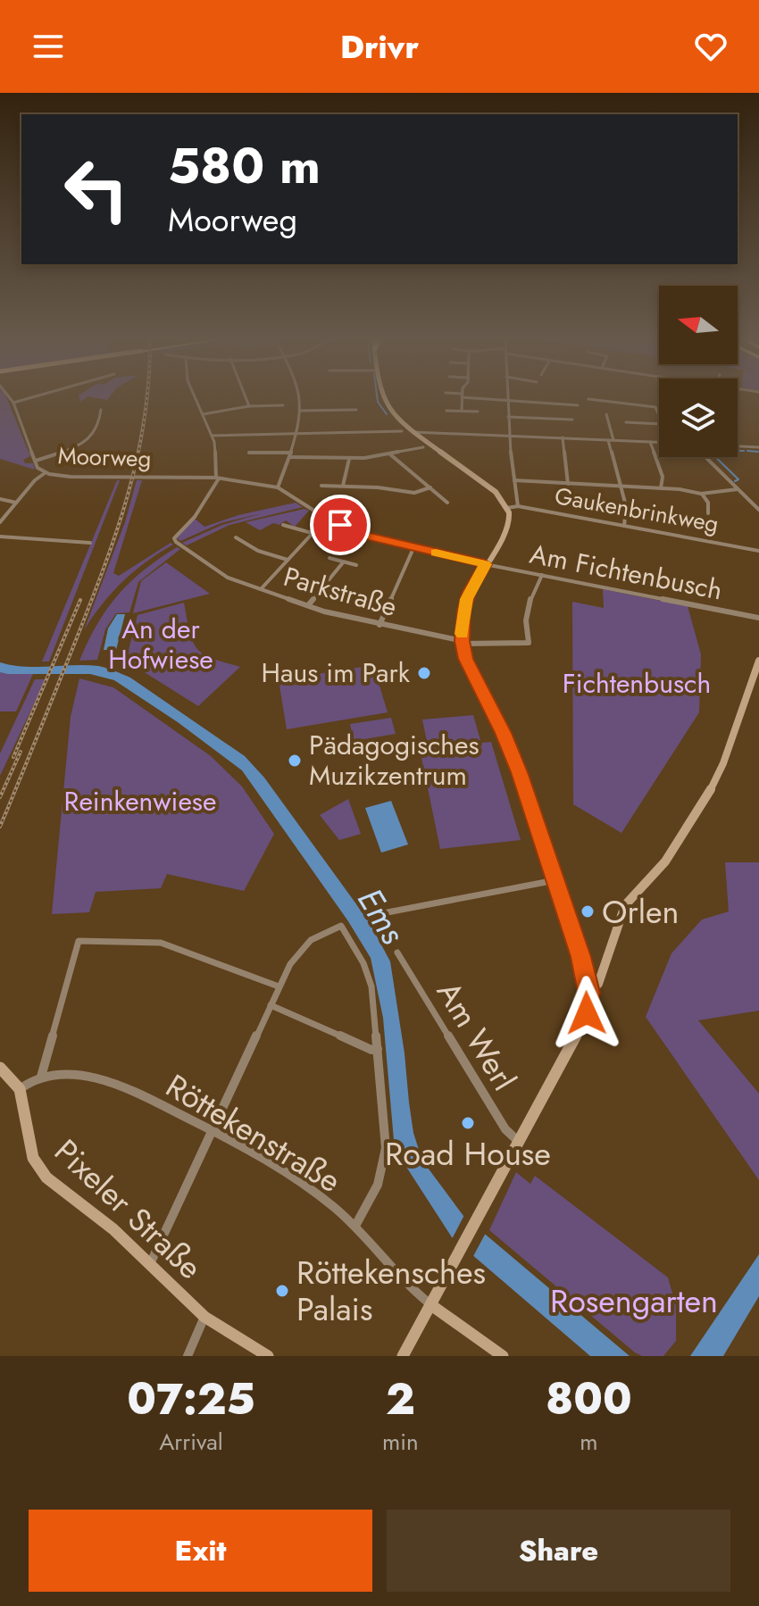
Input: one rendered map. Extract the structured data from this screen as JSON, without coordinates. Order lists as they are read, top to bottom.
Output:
{
  "streets": {
    "main road": ["Pixeler Straße"],
    "street": [
      "Moorweg",
      "Gaukenbrinkweg",
      "Am Fichtenbusch",
      "Parkstraße",
      "Am Werl",
      "Röttekenstraße"
    ]
  },
  "crossings": [
    ["Moorweg", "Am Fichtenbusch"],
    ["Moorweg", "Parkstraße"],
    ["Am Fichtenbusch", "Parkstraße"]
  ],
  "water": ["Ems"],
  "parks": [
    "An der Hofwiese",
    "Fichtenbusch",
    "Reinkenwiese",
    "Rosengarten"
  ],
  "places": [
    "Haus im Park",
    "Pädagogisches Muzikzentrum",
    "Orlen",
    "Road House",
    "Röttekensches Palais"
  ],
  "north": "left",
  "page": {
    "header": "Drivr",
    "turn": ["580 m", "Moorweg"],
    "eta": [
      "07:25",
      "Arrival",
      "2",
      "min",
      "800",
      "m"
    ],
    "buttons": ["Exit", "Share"]
  }
}
